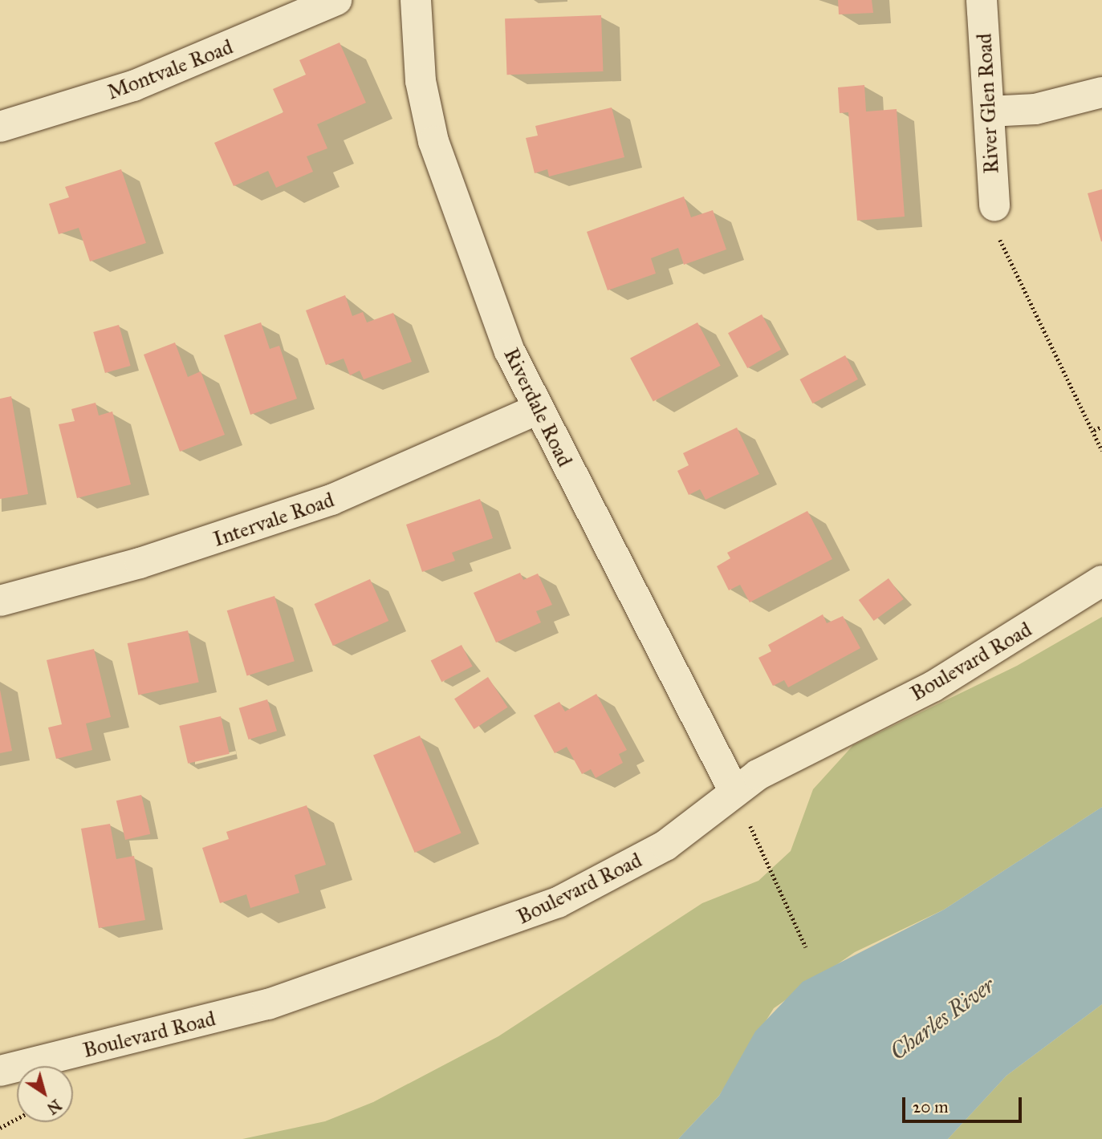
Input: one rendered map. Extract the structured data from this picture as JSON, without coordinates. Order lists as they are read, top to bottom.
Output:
{
  "streets": {
    "street": [
      "Montvale Road",
      "River Glen Road",
      "Riverdale Road",
      "Intervale Road",
      "Boulevard Road"
    ]
  },
  "crossings": [
    ["Riverdale Road", "Intervale Road"],
    ["Riverdale Road", "Boulevard Road"]
  ],
  "water": ["Charles River"],
  "scale_bar": "20 m",
  "north": "bottom right"
}
